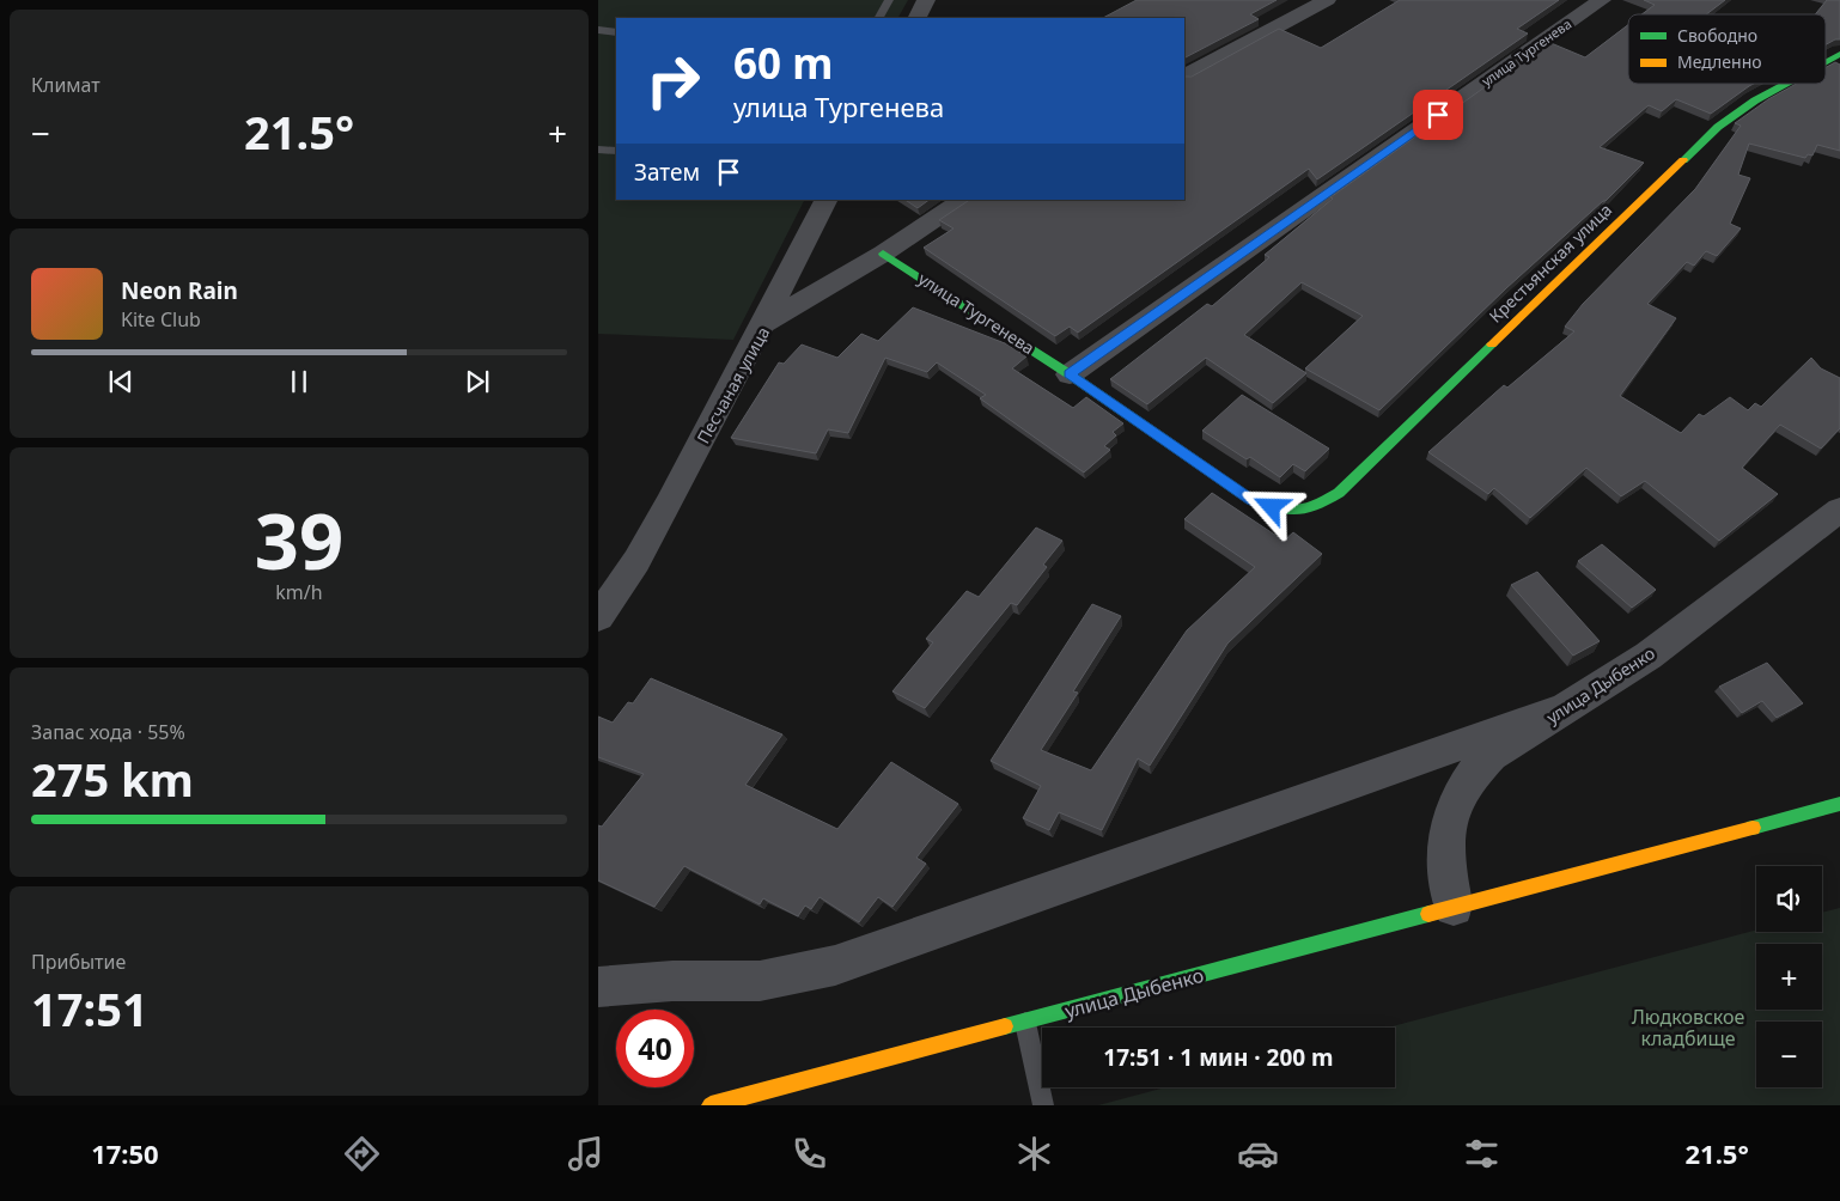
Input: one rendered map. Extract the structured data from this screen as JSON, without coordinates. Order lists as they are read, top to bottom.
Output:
{
  "streets": {
    "street": [
      "улица Тургенева",
      "Крестьянская улица",
      "Песчаная улица",
      "улица Дыбенко"
    ]
  },
  "crossings": [
    ["улица Тургенева", "Крестьянская улица"],
    ["улица Тургенева", "Песчаная улица"]
  ],
  "parks": ["Людковское кладбище"],
  "legend": ["Свободно", "Медленно"],
  "page": {
    "tile": [
      "Климат",
      ["39", "km/h"],
      ["Запас хода · 55%", "275 km"],
      ["Прибытие", "17:51"]
    ],
    "turn": ["60 m", "улица Тургенева"],
    "heat": ["−", "21.5°", "+"],
    "then": "Затем",
    "song": ["Neon Rain", "Kite Club"],
    "map_buttons": ["+", "−"],
    "limit": "40",
    "trip": "17:51 · 1 мин · 200 m",
    "tabs": ["17:50", "21.5°"]
  }
}
